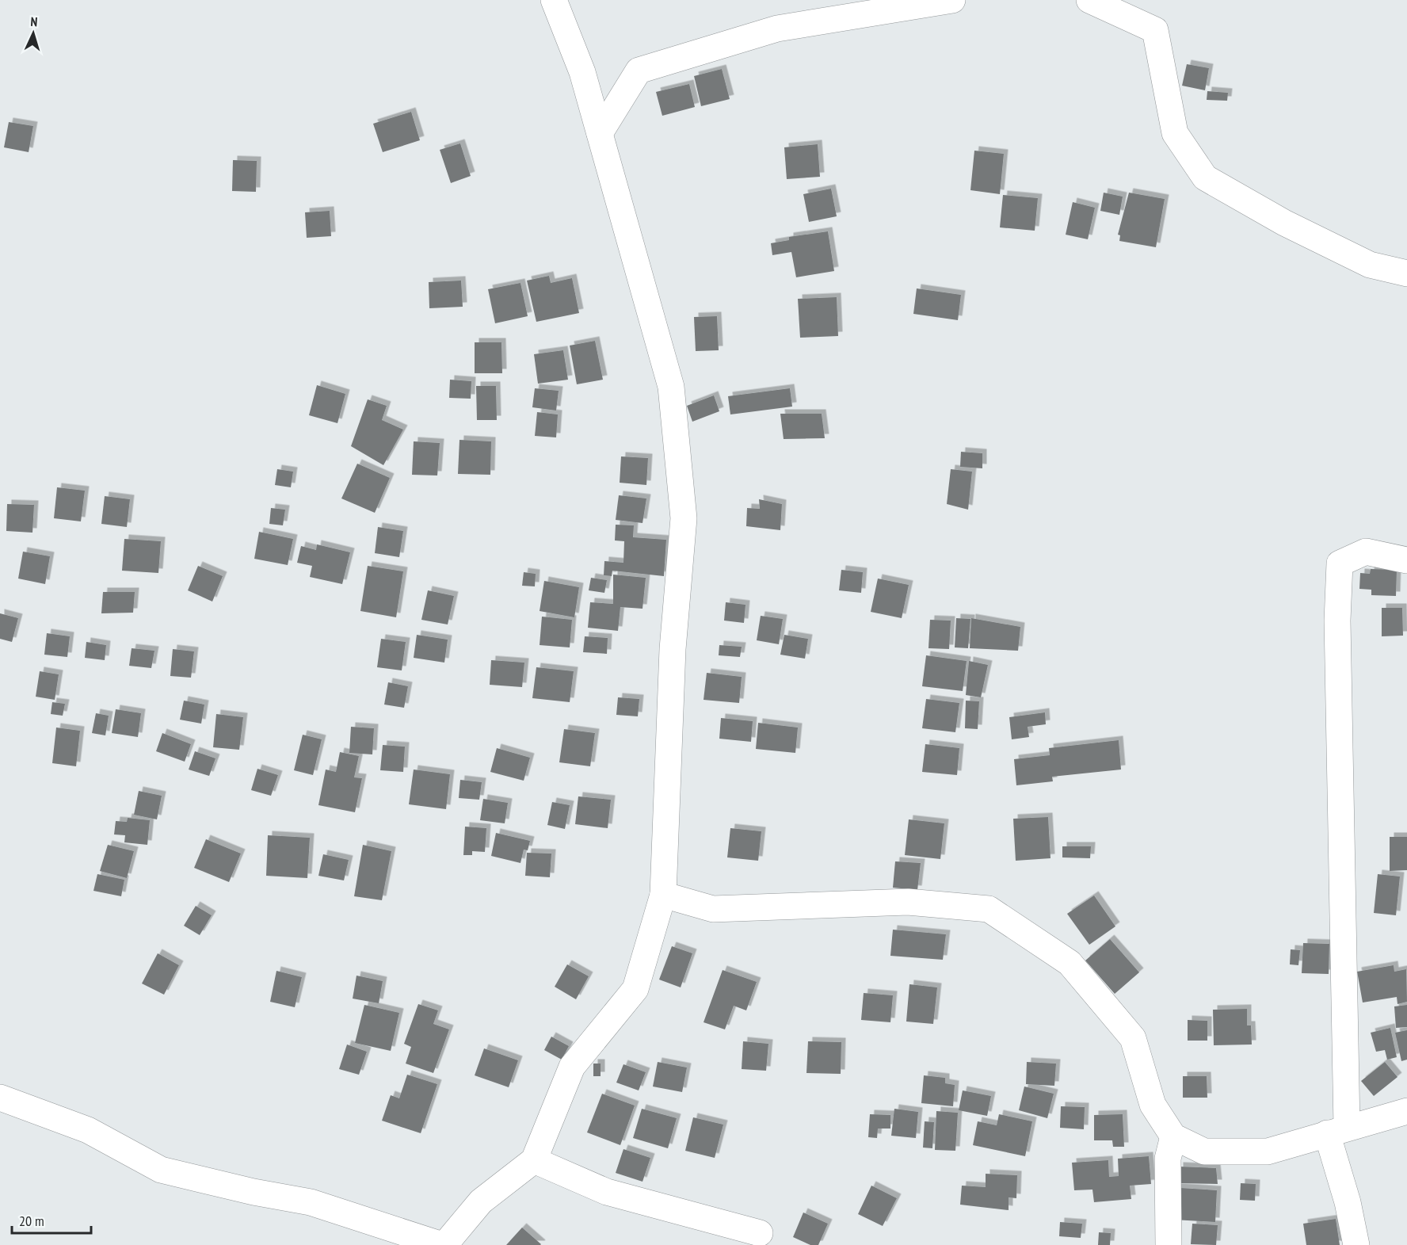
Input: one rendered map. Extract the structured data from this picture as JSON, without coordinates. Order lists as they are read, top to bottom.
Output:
{
  "scale_bar": "20 m",
  "north": "top"
}
